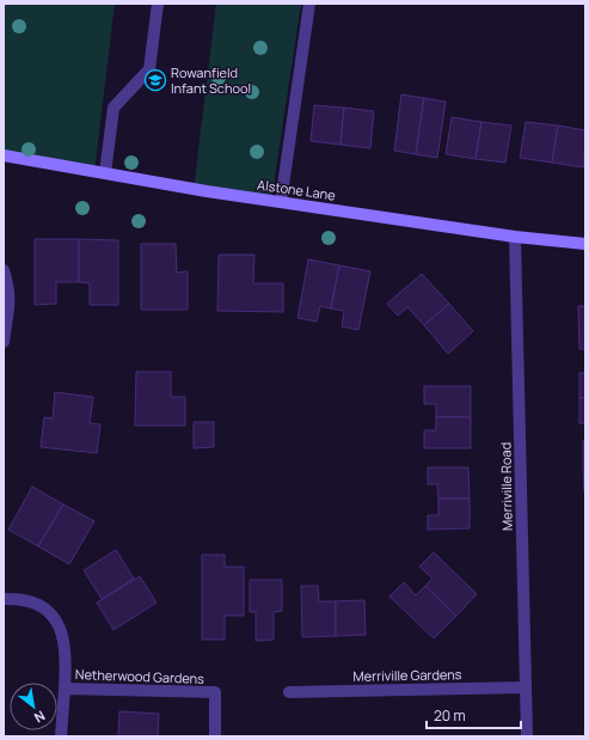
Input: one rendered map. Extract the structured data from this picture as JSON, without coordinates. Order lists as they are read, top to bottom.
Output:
{
  "streets": {
    "street": [
      "Alstone Lane",
      "Merriville Road",
      "Merriville Gardens",
      "Netherwood Gardens"
    ]
  },
  "crossings": [
    ["Alstone Lane", "Merriville Road"],
    ["Merriville Road", "Merriville Gardens"]
  ],
  "places": {
    "school or university": ["Rowanfield Infant School"]
  },
  "scale_bar": "20 m",
  "north": "bottom right"
}
